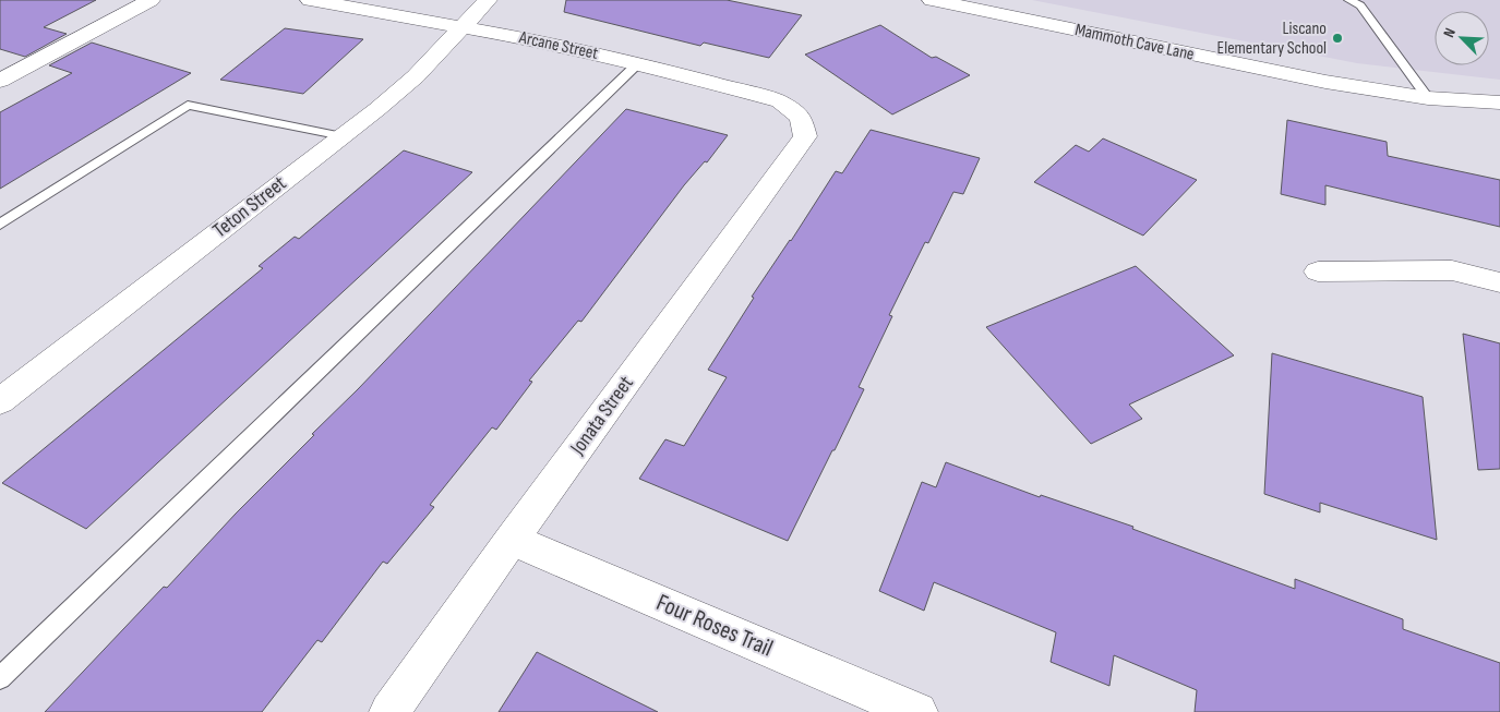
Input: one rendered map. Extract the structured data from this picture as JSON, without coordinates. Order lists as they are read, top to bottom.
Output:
{
  "streets": {
    "street": [
      "Mammoth Cave Lane",
      "Arcane Street",
      "Teton Street",
      "Jonata Street",
      "Four Roses Trail"
    ]
  },
  "crossings": [
    ["Arcane Street", "Teton Street"],
    ["Arcane Street", "Jonata Street"],
    ["Jonata Street", "Four Roses Trail"]
  ],
  "places": ["Liscano Elementary School"],
  "north": "top left"
}
